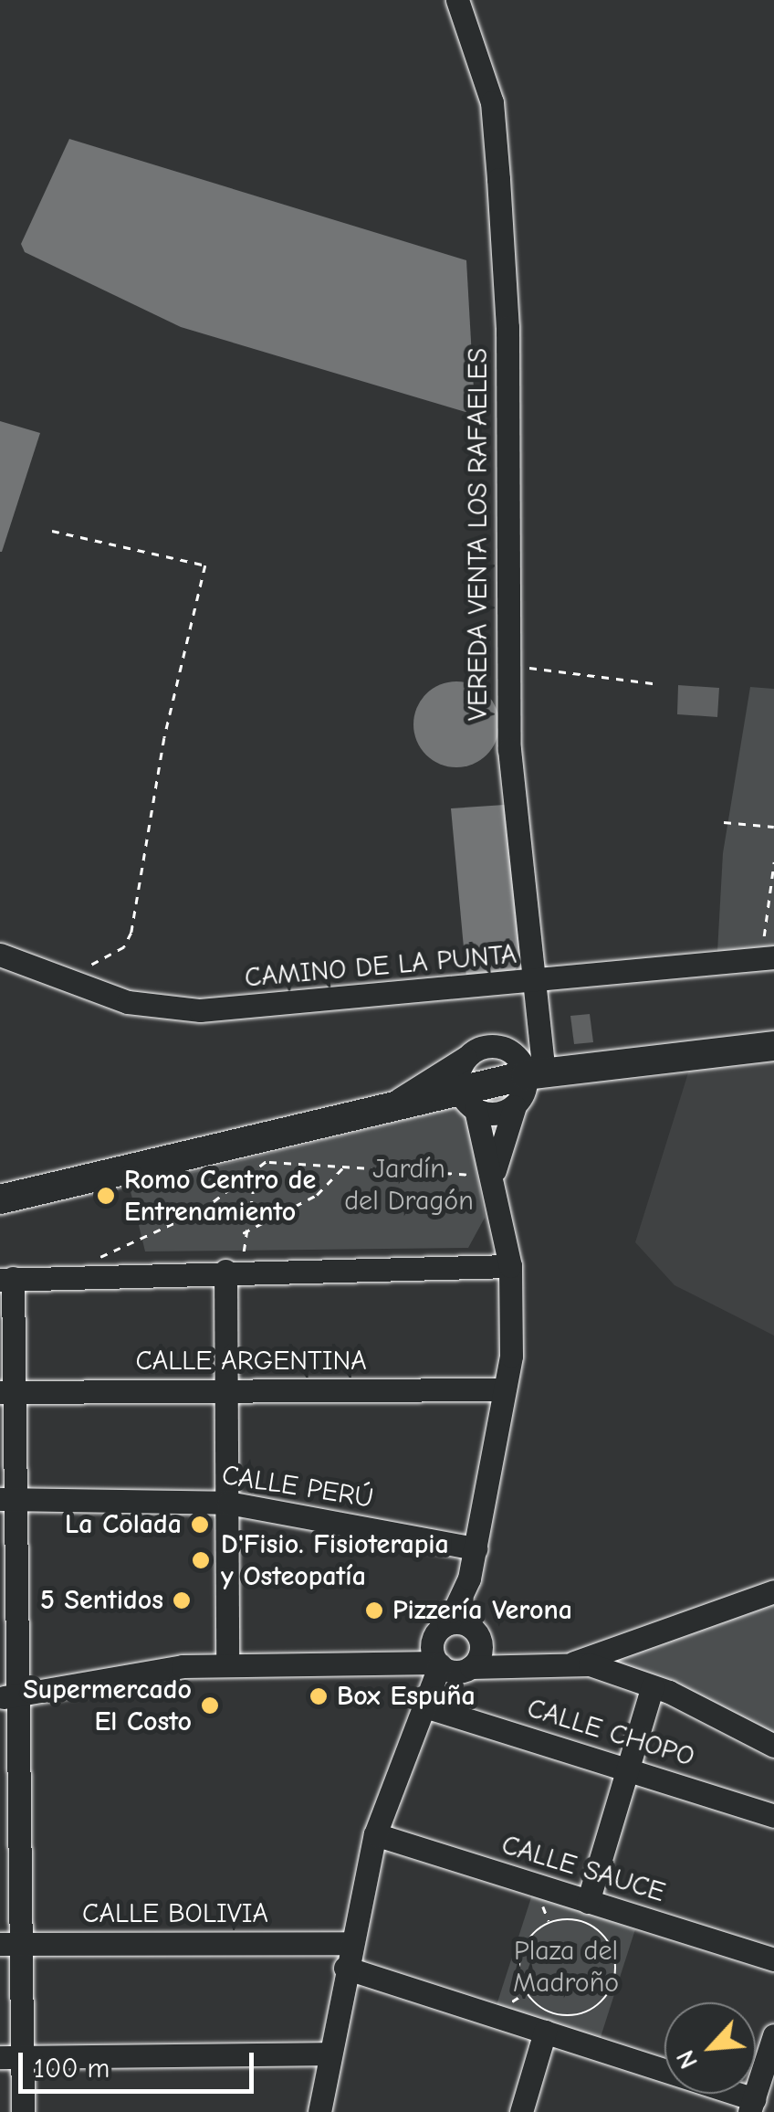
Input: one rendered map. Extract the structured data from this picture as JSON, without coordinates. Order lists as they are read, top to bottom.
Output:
{
  "streets": {
    "street": [
      "VEREDA VENTA LOS RAFAELES",
      "CAMINO DE LA PUNTA",
      "CALLE ARGENTINA",
      "CALLE PERÚ",
      "CALLE CHOPO",
      "CALLE SAUCE",
      "CALLE BOLIVIA"
    ]
  },
  "crossings": [
    ["VEREDA VENTA LOS RAFAELES", "CAMINO DE LA PUNTA"]
  ],
  "parks": ["Jardín del Dragón", "Plaza del Madroño"],
  "places": [
    "Romo Centro de Entrenamiento",
    "La Colada",
    "D'Fisio. Fisioterapia y Osteopatía",
    "5 Sentidos",
    "Pizzería Verona",
    "Box Espuña",
    "Supermercado El Costo"
  ],
  "scale_bar": "100 m",
  "north": "bottom left"
}
